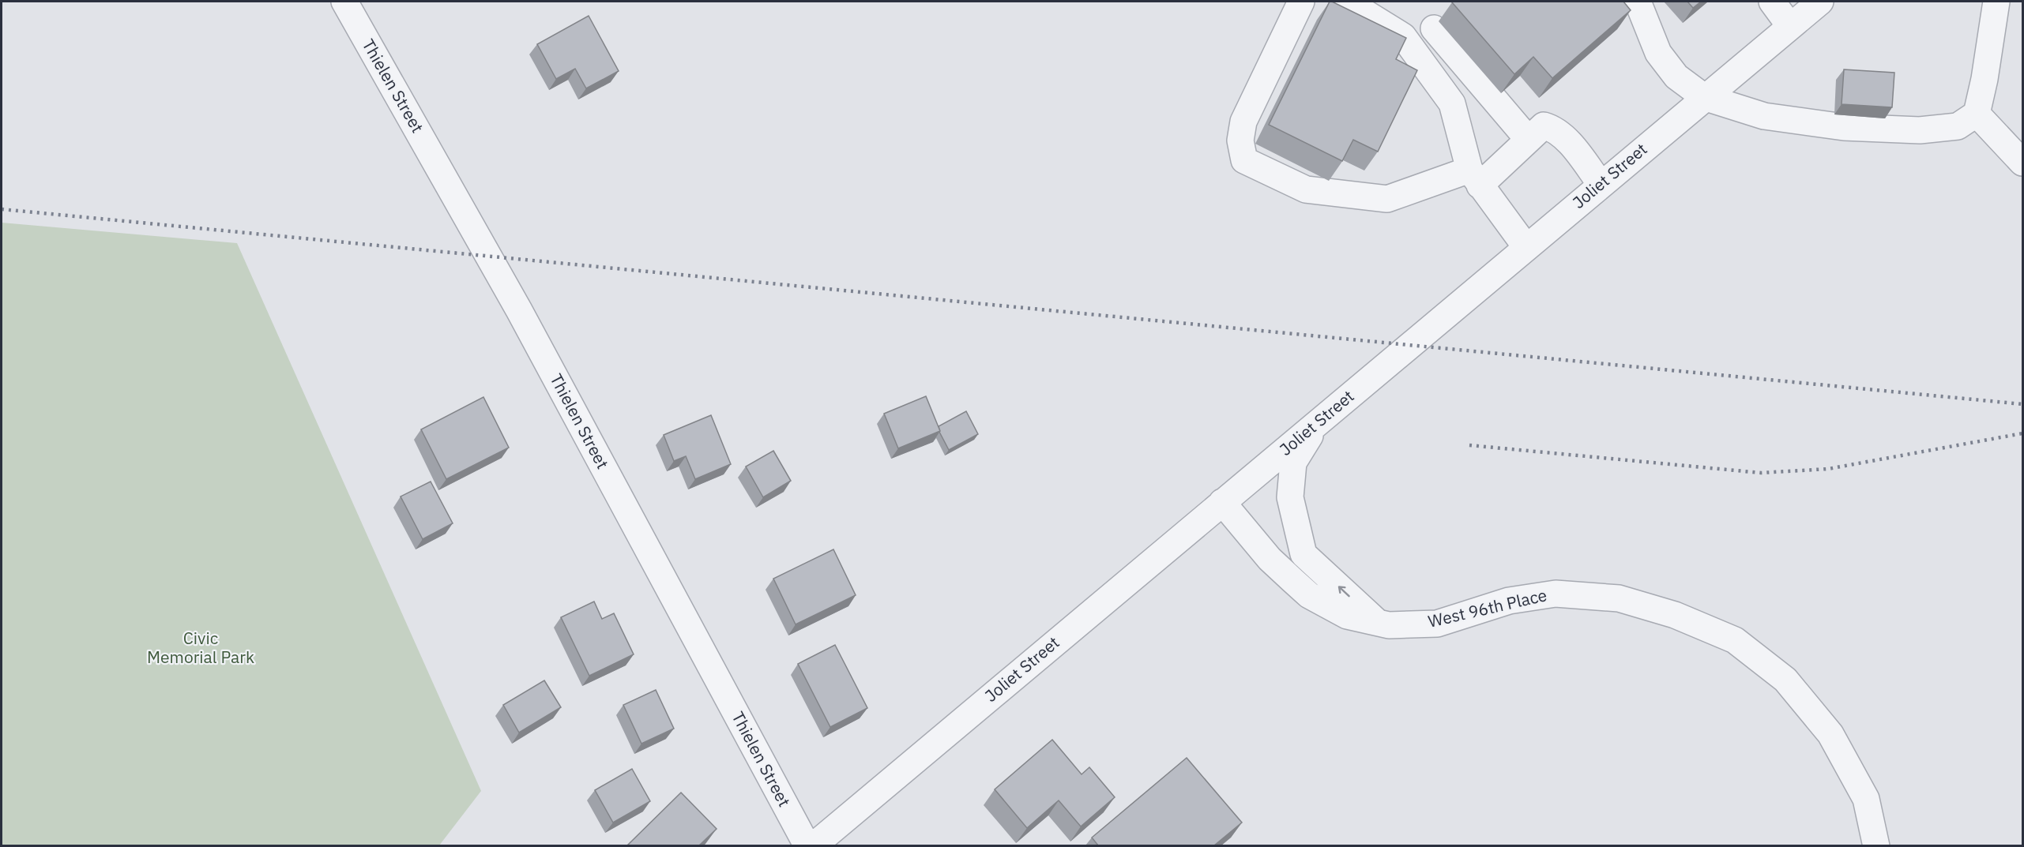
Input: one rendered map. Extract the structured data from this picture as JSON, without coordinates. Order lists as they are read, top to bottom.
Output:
{
  "streets": {
    "street": ["Thielen Street", "Joliet Street", "West 96th Place"]
  },
  "crossings": [
    ["Joliet Street", "West 96th Place"]
  ],
  "parks": ["Civic Memorial Park"]
}
